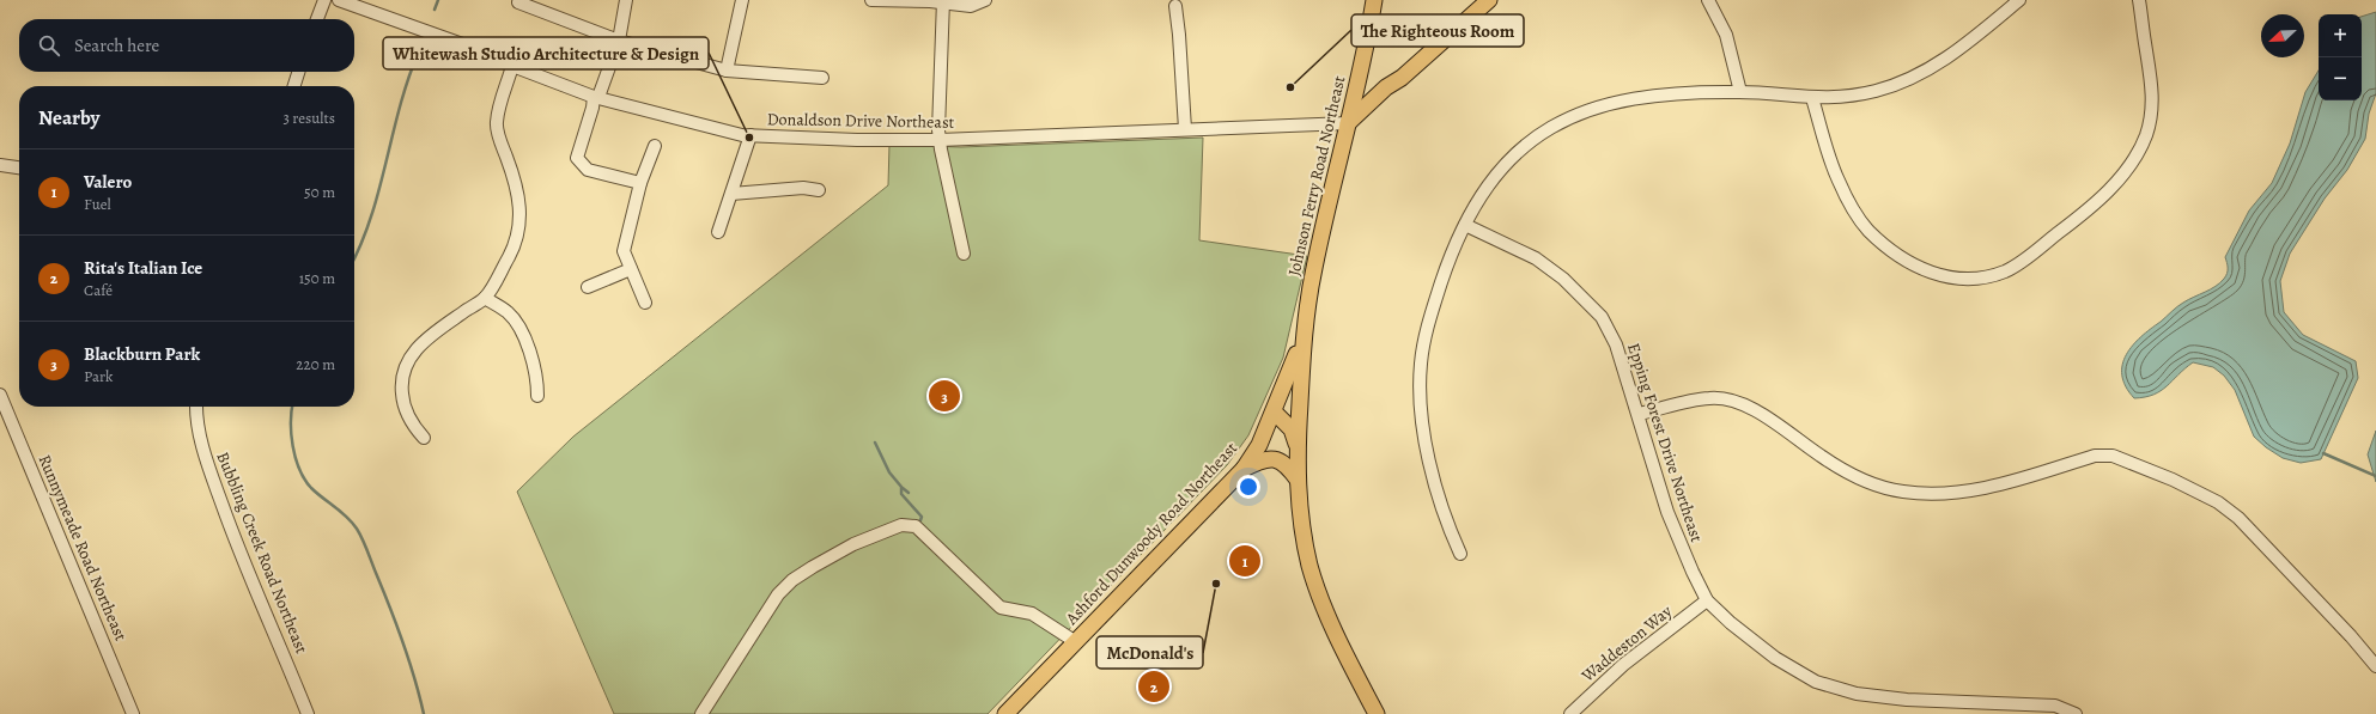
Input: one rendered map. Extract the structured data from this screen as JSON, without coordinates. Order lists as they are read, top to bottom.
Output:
{
  "streets": {
    "main road": ["Johnson Ferry Road Northeast", "Ashford Dunwoody Road Northeast"],
    "street": [
      "Donaldson Drive Northeast",
      "Epping Forest Drive Northeast",
      "Runnymeade Road Northeast",
      "Bubbling Creek Road Northeast",
      "Waddeston Way"
    ]
  },
  "crossings": [
    ["Donaldson Drive Northeast", "Johnson Ferry Road Northeast"],
    ["Johnson Ferry Road Northeast", "Ashford Dunwoody Road Northeast"],
    ["Epping Forest Drive Northeast", "Waddeston Way"]
  ],
  "places": ["The Righteous Room", "Whitewash Studio Architecture & Design", "McDonald's"],
  "north": "bottom left",
  "page": {
    "map_buttons": ["+", "−"],
    "search": "Search here",
    "heading": ["Nearby", "3 results"],
    "list": [
      {
        "mark": "1",
        "name": "Valero",
        "note": "Fuel",
        "value": "50 m"
      },
      {
        "mark": "2",
        "name": "Rita's Italian Ice",
        "note": "Café",
        "value": "150 m"
      },
      {
        "mark": "3",
        "name": "Blackburn Park",
        "note": "Park",
        "value": "220 m"
      }
    ],
    "pins": ["3", "1", "2"]
  }
}
